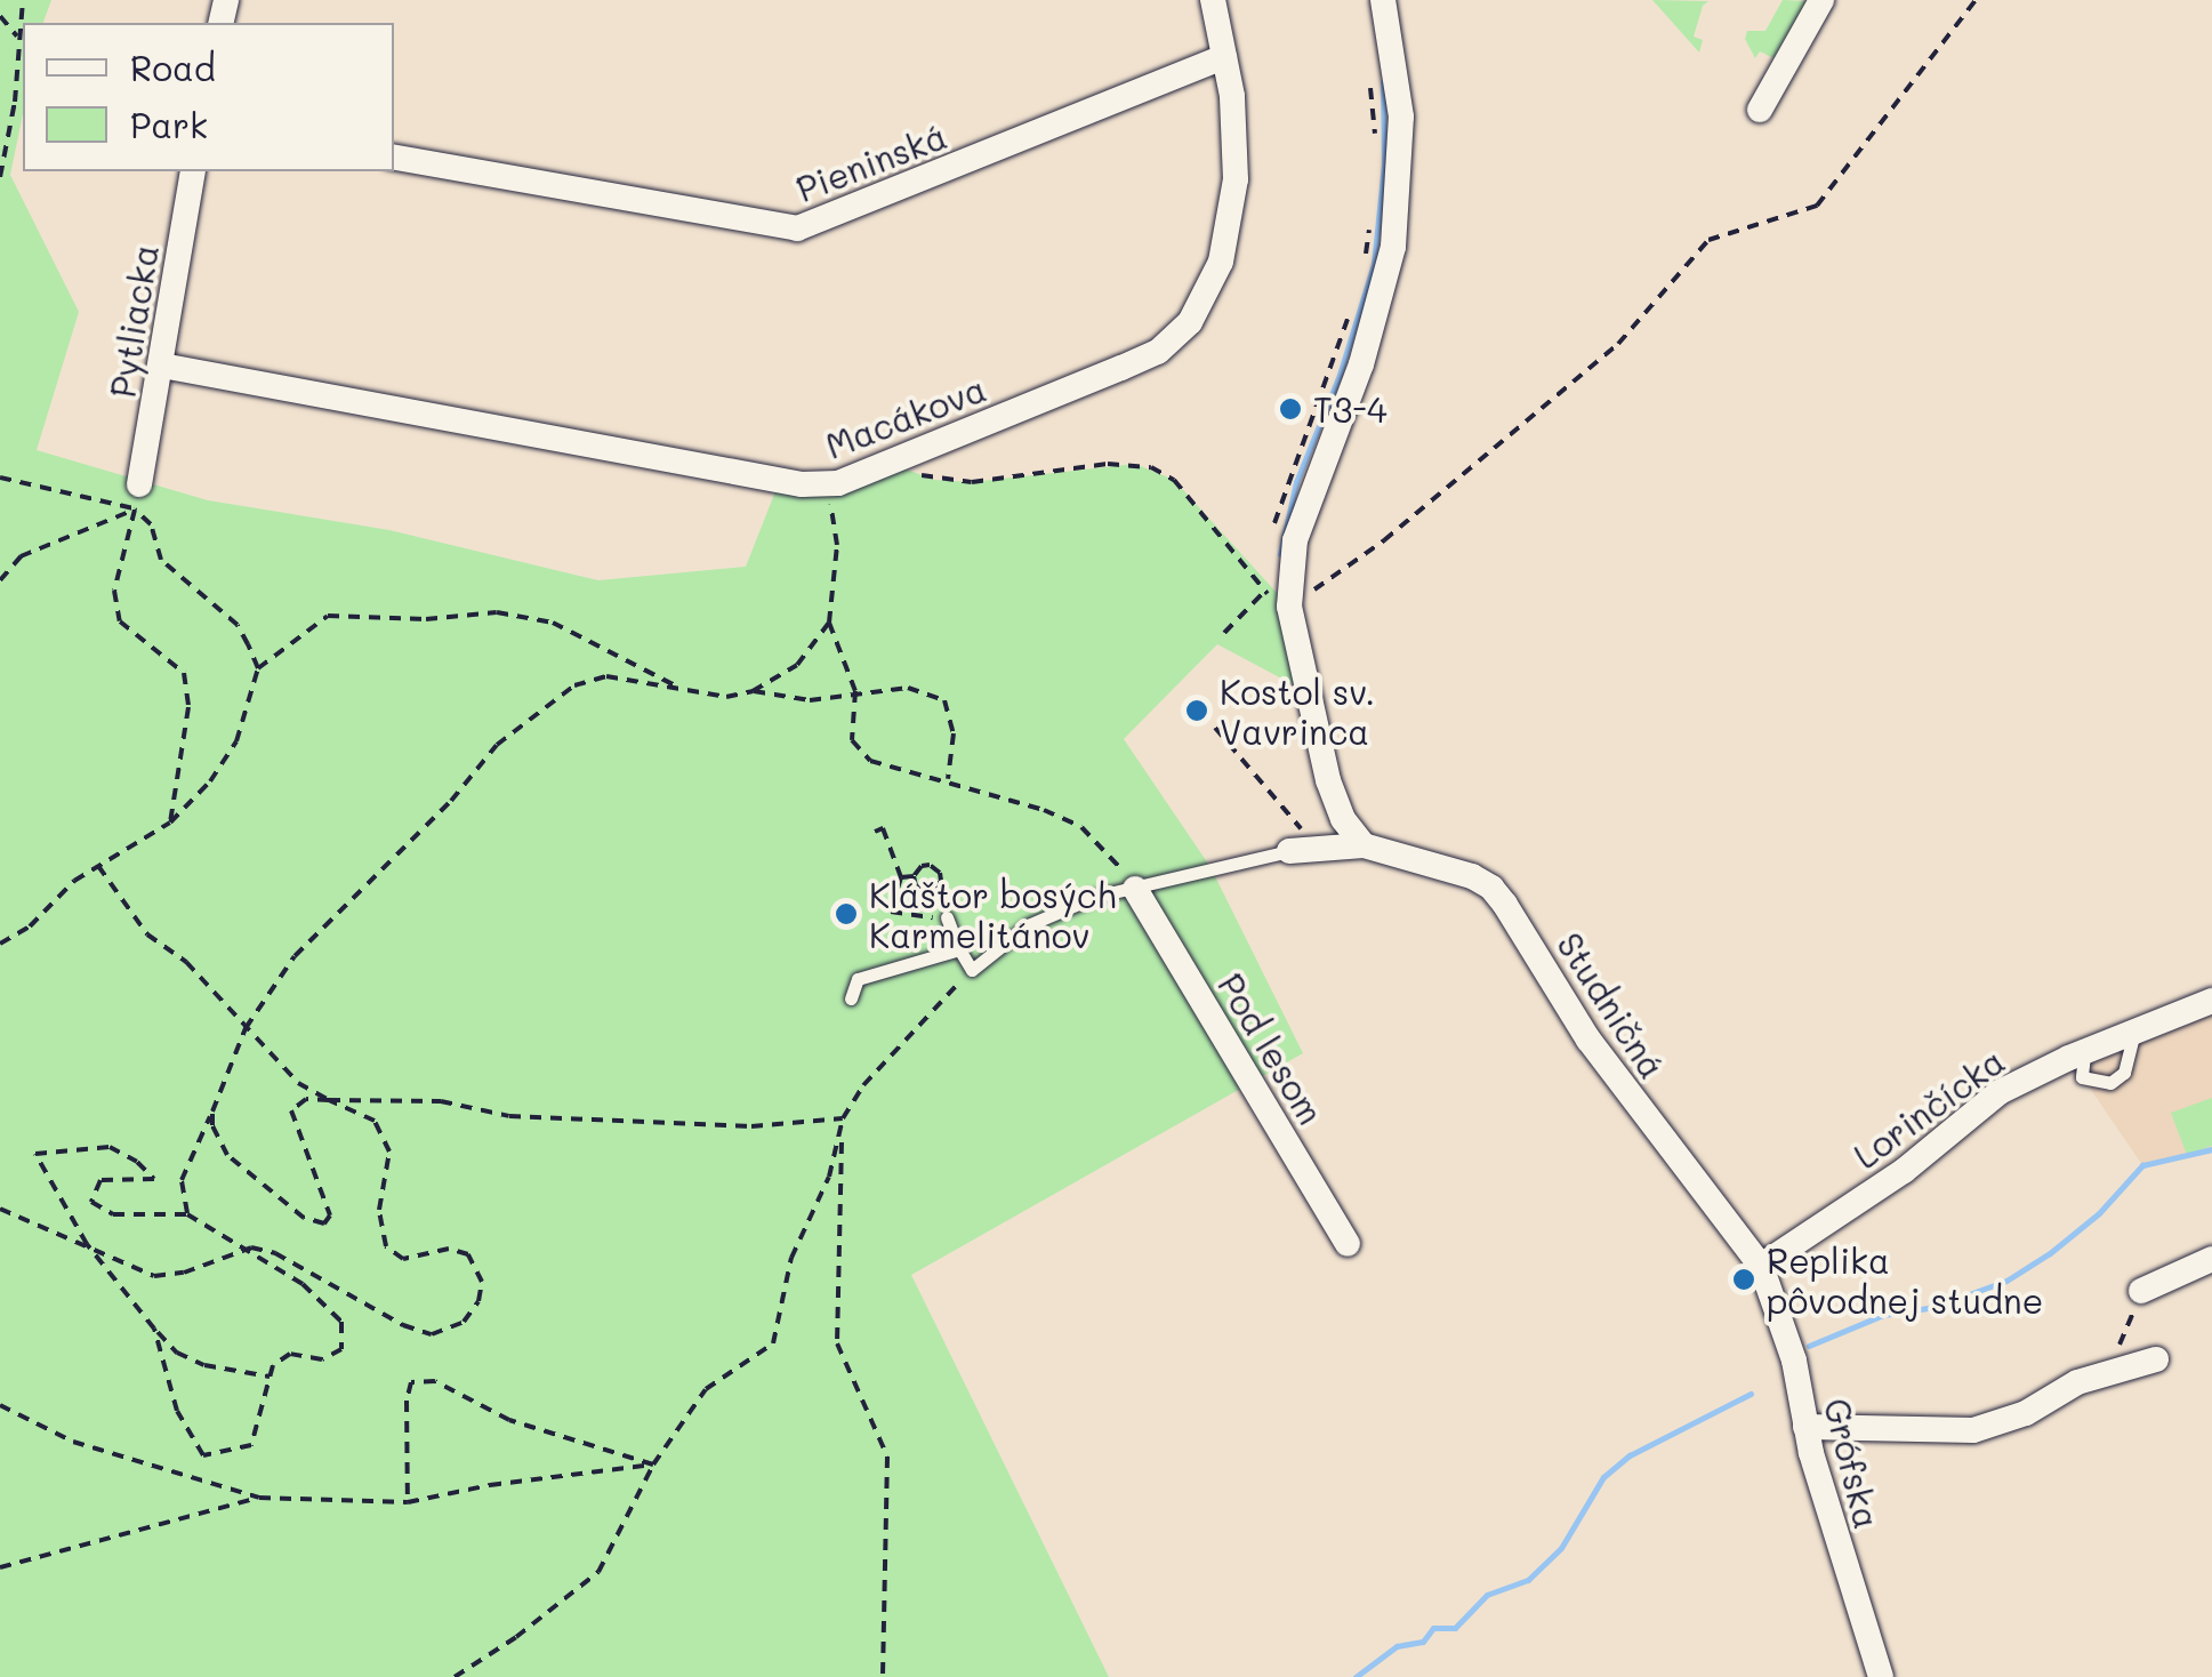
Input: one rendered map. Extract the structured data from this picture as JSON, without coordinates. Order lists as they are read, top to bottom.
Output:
{
  "streets": {
    "street": [
      "Pieninská",
      "Pytliacka",
      "Macákova",
      "Studničná",
      "Pod lesom",
      "Lorinčícka",
      "Grófska"
    ]
  },
  "crossings": [
    ["Pieninská", "Macákova"],
    ["Pytliacka", "Macákova"],
    ["Studničná", "Lorinčícka"],
    ["Studničná", "Grófska"],
    ["Lorinčícka", "Grófska"]
  ],
  "places": [
    "T3-4",
    "Kostol sv. Vavrinca",
    "Kláštor bosých Karmelitánov",
    "Replika pôvodnej studne"
  ],
  "legend": ["Road", "Park"]
}
